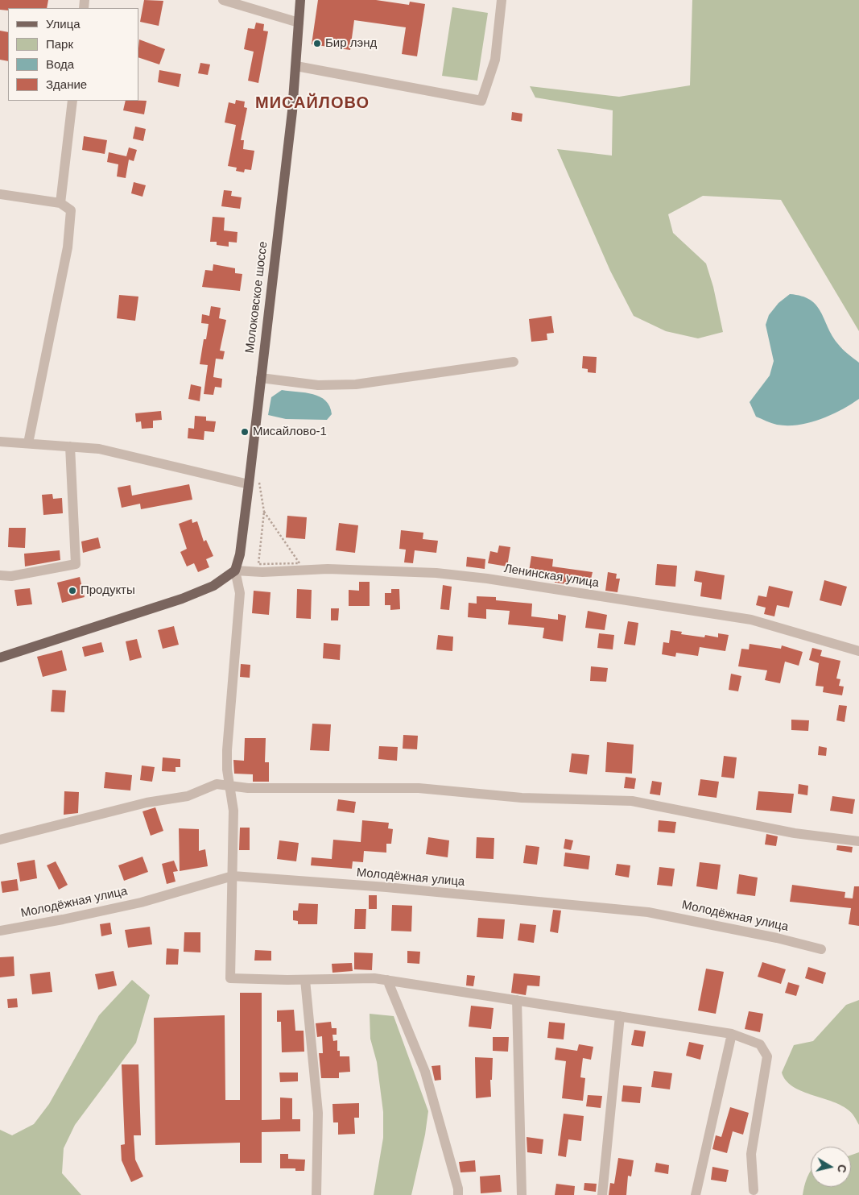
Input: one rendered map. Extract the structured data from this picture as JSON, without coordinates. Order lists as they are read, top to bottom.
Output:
{
  "streets": {
    "main road": ["Молоковское шоссе"],
    "street": ["Ленинская улица", "Молодёжная улица"]
  },
  "crossings": [
    ["Молоковское шоссе", "Ленинская улица"]
  ],
  "districts": ["МИСАЙЛОВО"],
  "places": ["Бир лэнд", "Мисайлово-1", "Продукты"],
  "legend": [
    "Улица",
    "Парк",
    "Вода",
    "Здание"
  ],
  "north": "right"
}
